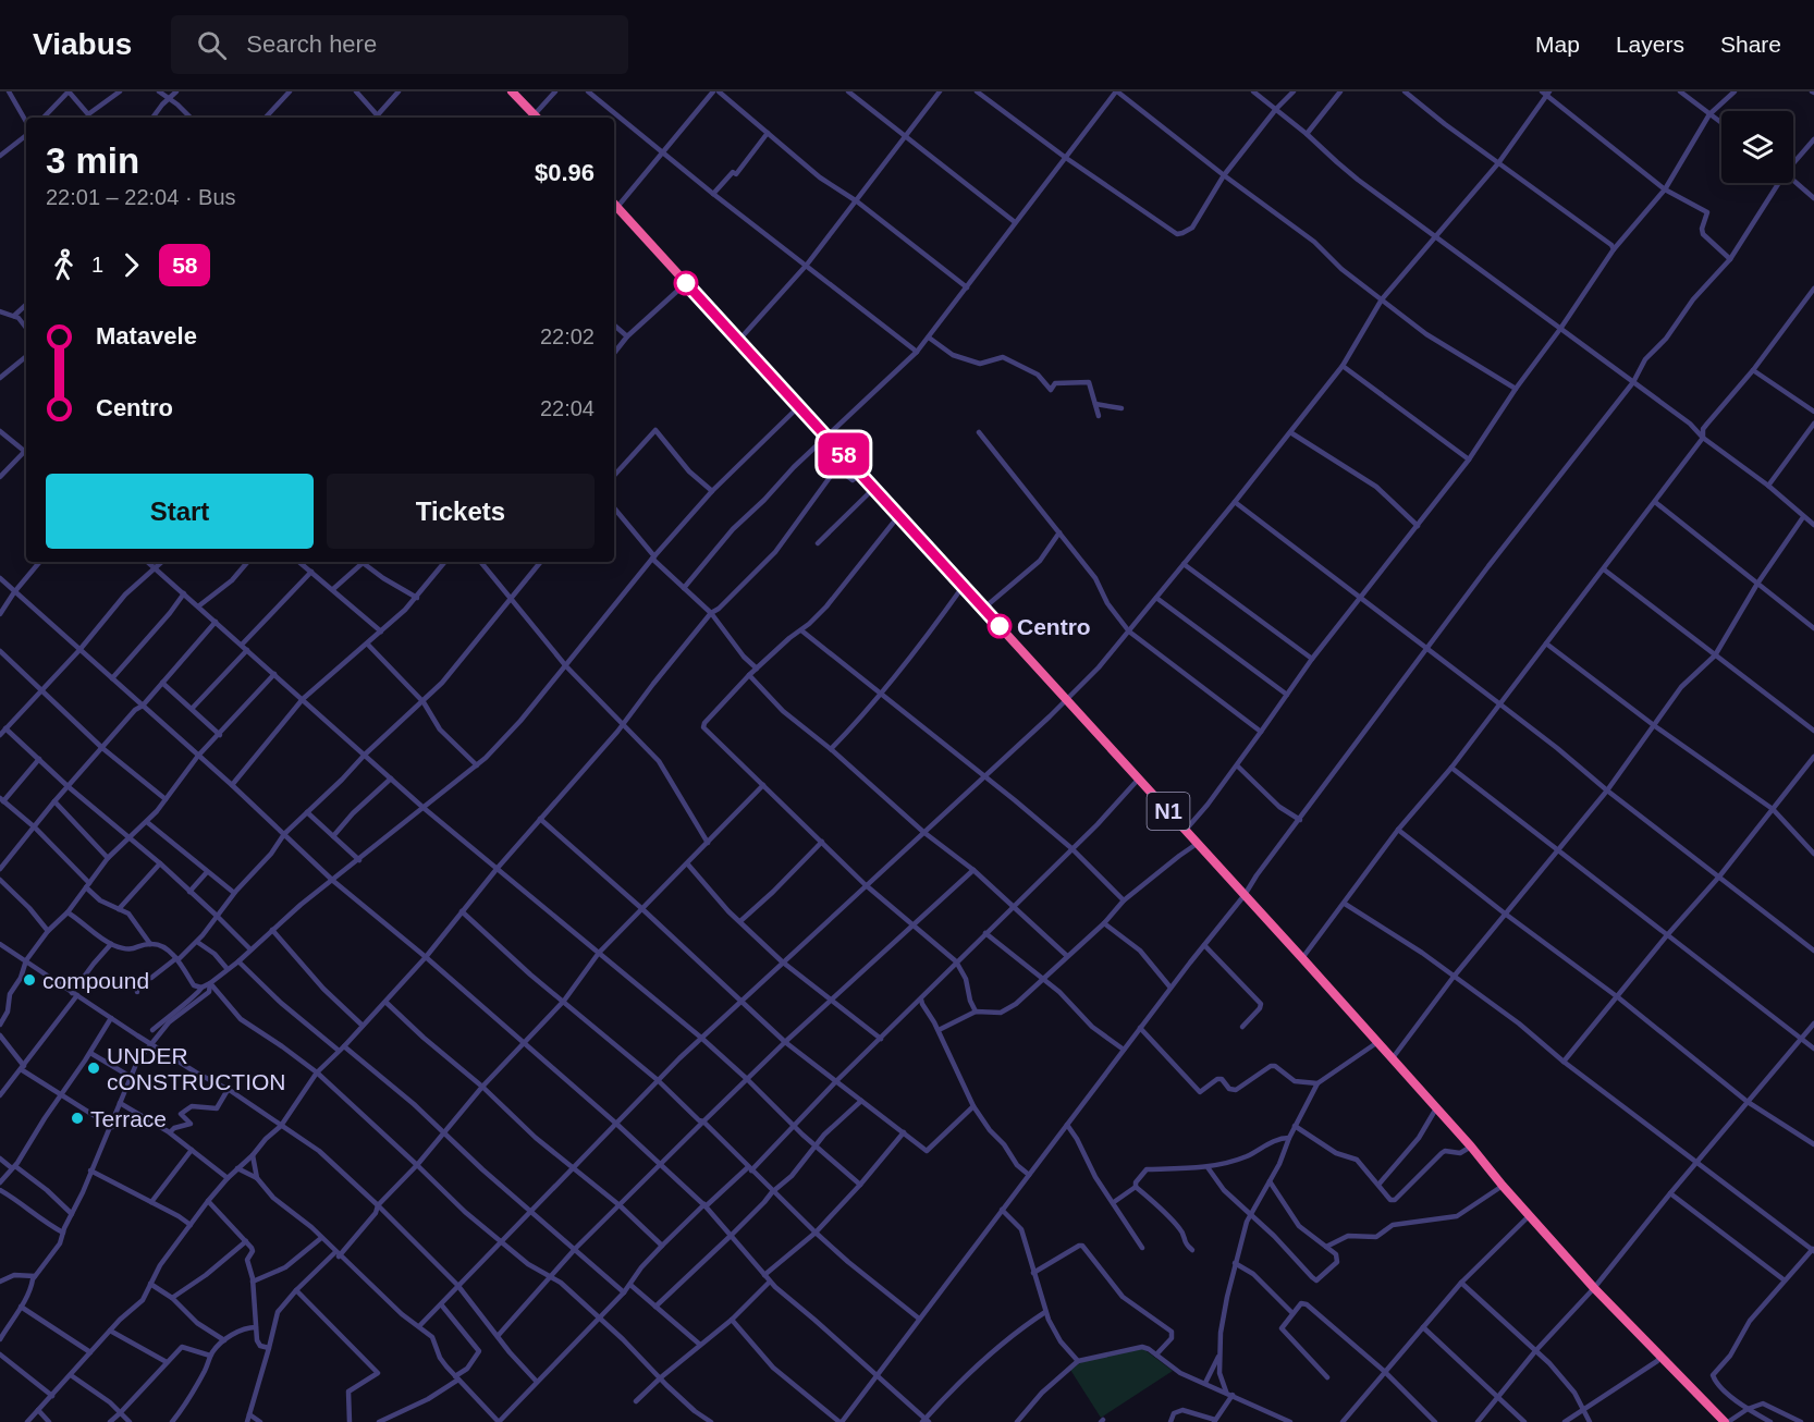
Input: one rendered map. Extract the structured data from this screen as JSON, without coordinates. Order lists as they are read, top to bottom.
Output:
{
  "streets": {
    "highway": ["N1"]
  },
  "places": [
    "Centro",
    "compound",
    "UNDER cONSTRUCTION",
    "Terrace"
  ],
  "lines": ["bus line 58"],
  "page": {
    "header": "Viabus",
    "search": "Search here",
    "nav": ["Map", "Layers", "Share"],
    "on_map": "58",
    "heading": ["3 min", "22:01 – 22:04 · Bus", "$0.96"],
    "legs": ["1", "58"],
    "list": [
      {
        "name": "Matavele",
        "value": "22:02"
      },
      {
        "name": "Centro",
        "value": "22:04"
      }
    ],
    "buttons": ["Start", "Tickets"]
  }
}
